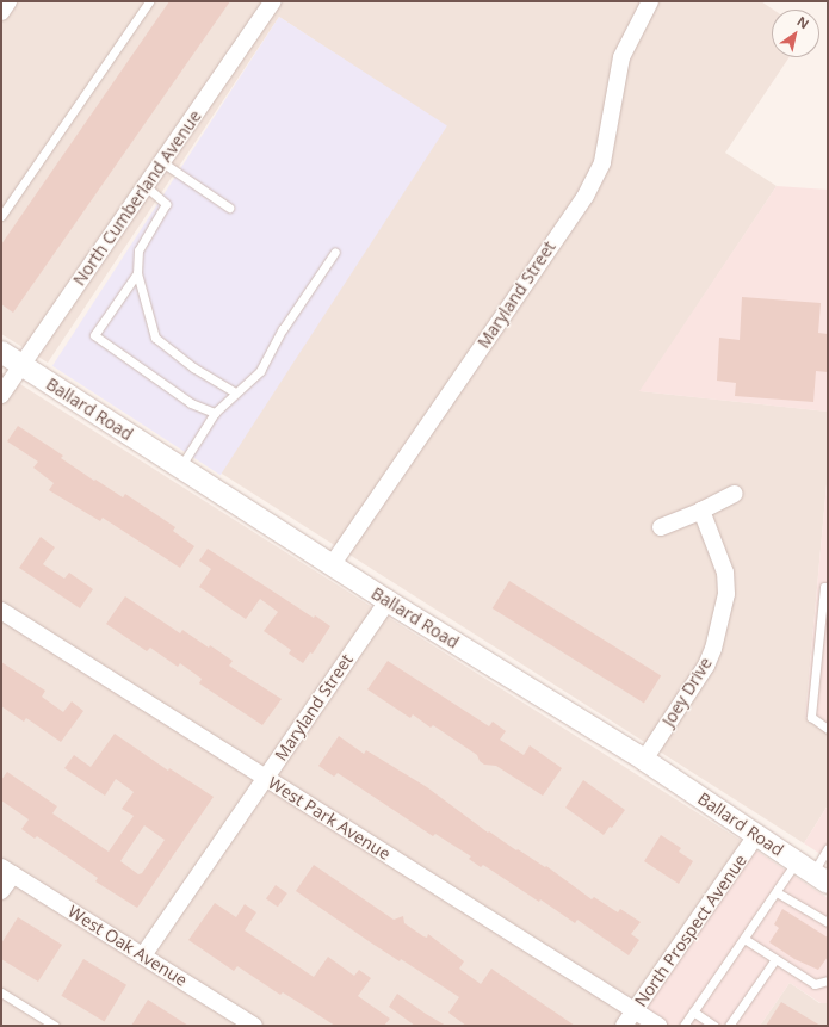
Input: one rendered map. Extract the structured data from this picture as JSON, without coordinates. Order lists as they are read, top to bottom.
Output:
{
  "streets": {
    "street": [
      "North Cumberland Avenue",
      "Maryland Street",
      "Ballard Road",
      "Joey Drive",
      "West Park Avenue",
      "North Prospect Avenue",
      "West Oak Avenue"
    ]
  },
  "crossings": [
    ["North Cumberland Avenue", "Ballard Road"],
    ["Maryland Street", "Ballard Road"],
    ["Maryland Street", "West Park Avenue"],
    ["Maryland Street", "West Oak Avenue"],
    ["Ballard Road", "Joey Drive"],
    ["Ballard Road", "North Prospect Avenue"],
    ["West Park Avenue", "North Prospect Avenue"]
  ],
  "north": "top right"
}
